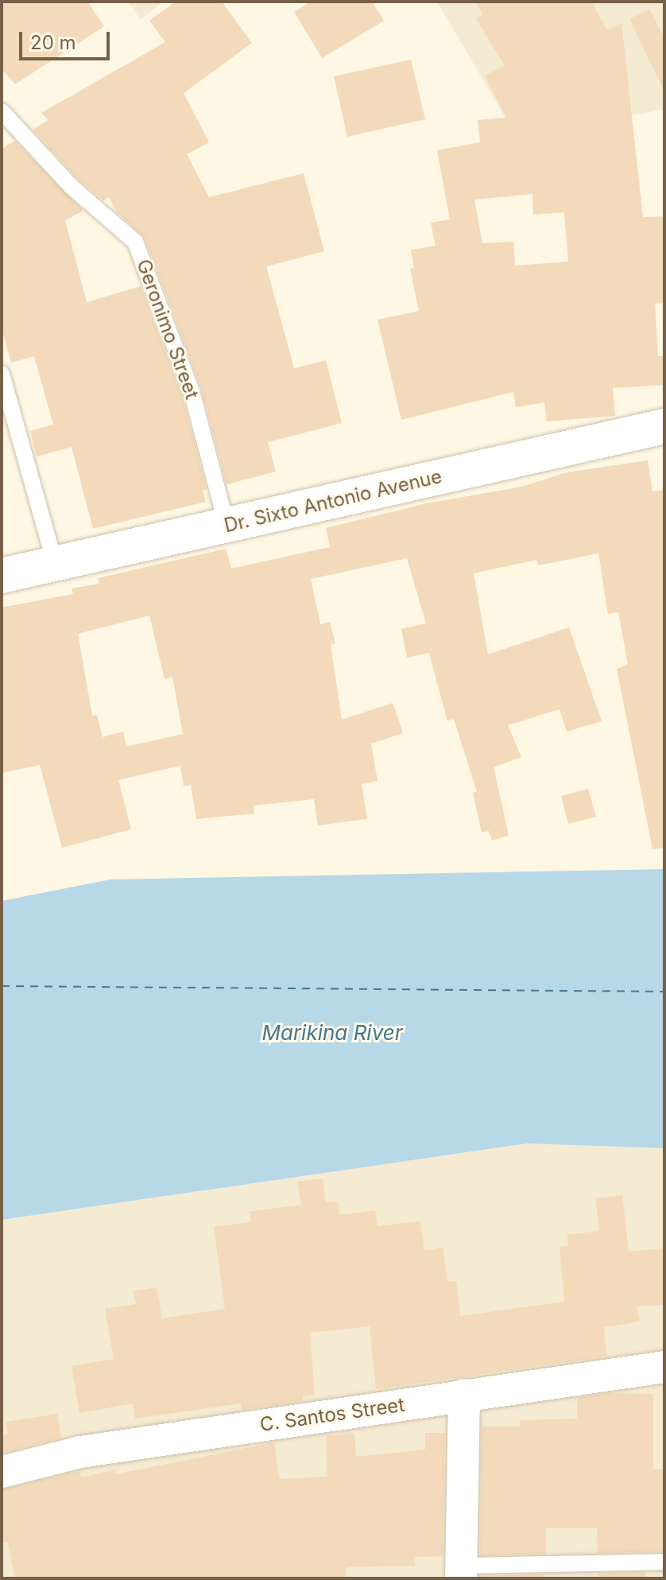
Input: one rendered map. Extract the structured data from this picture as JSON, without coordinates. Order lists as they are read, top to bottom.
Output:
{
  "streets": {
    "main road": ["Dr. Sixto Antonio Avenue"],
    "street": ["C. Santos Street"],
    "lane": ["Geronimo Street"]
  },
  "crossings": [
    ["Geronimo Street", "Dr. Sixto Antonio Avenue"]
  ],
  "water": ["Marikina River"],
  "scale_bar": "20 m"
}
